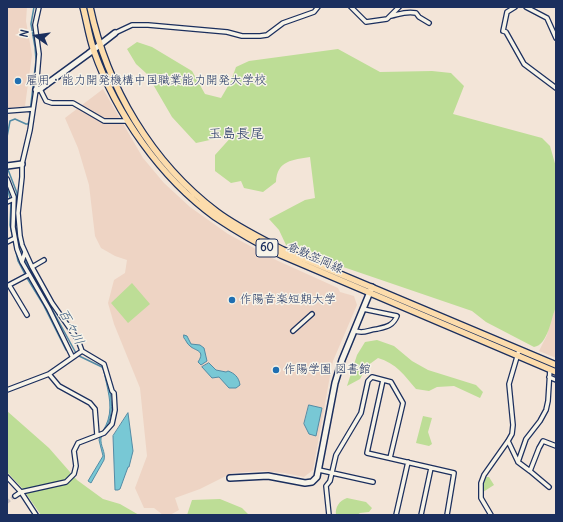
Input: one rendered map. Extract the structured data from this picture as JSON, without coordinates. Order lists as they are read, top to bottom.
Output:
{
  "streets": {
    "main road": ["60", "倉敷笠岡線"]
  },
  "districts": ["玉島長尾"],
  "water": ["百々川"],
  "places": ["雇用・能力開発機構中国職業能力開発大学校", "作陽音楽短期大学", "作陽学園 図書館"],
  "north": "left"
}
